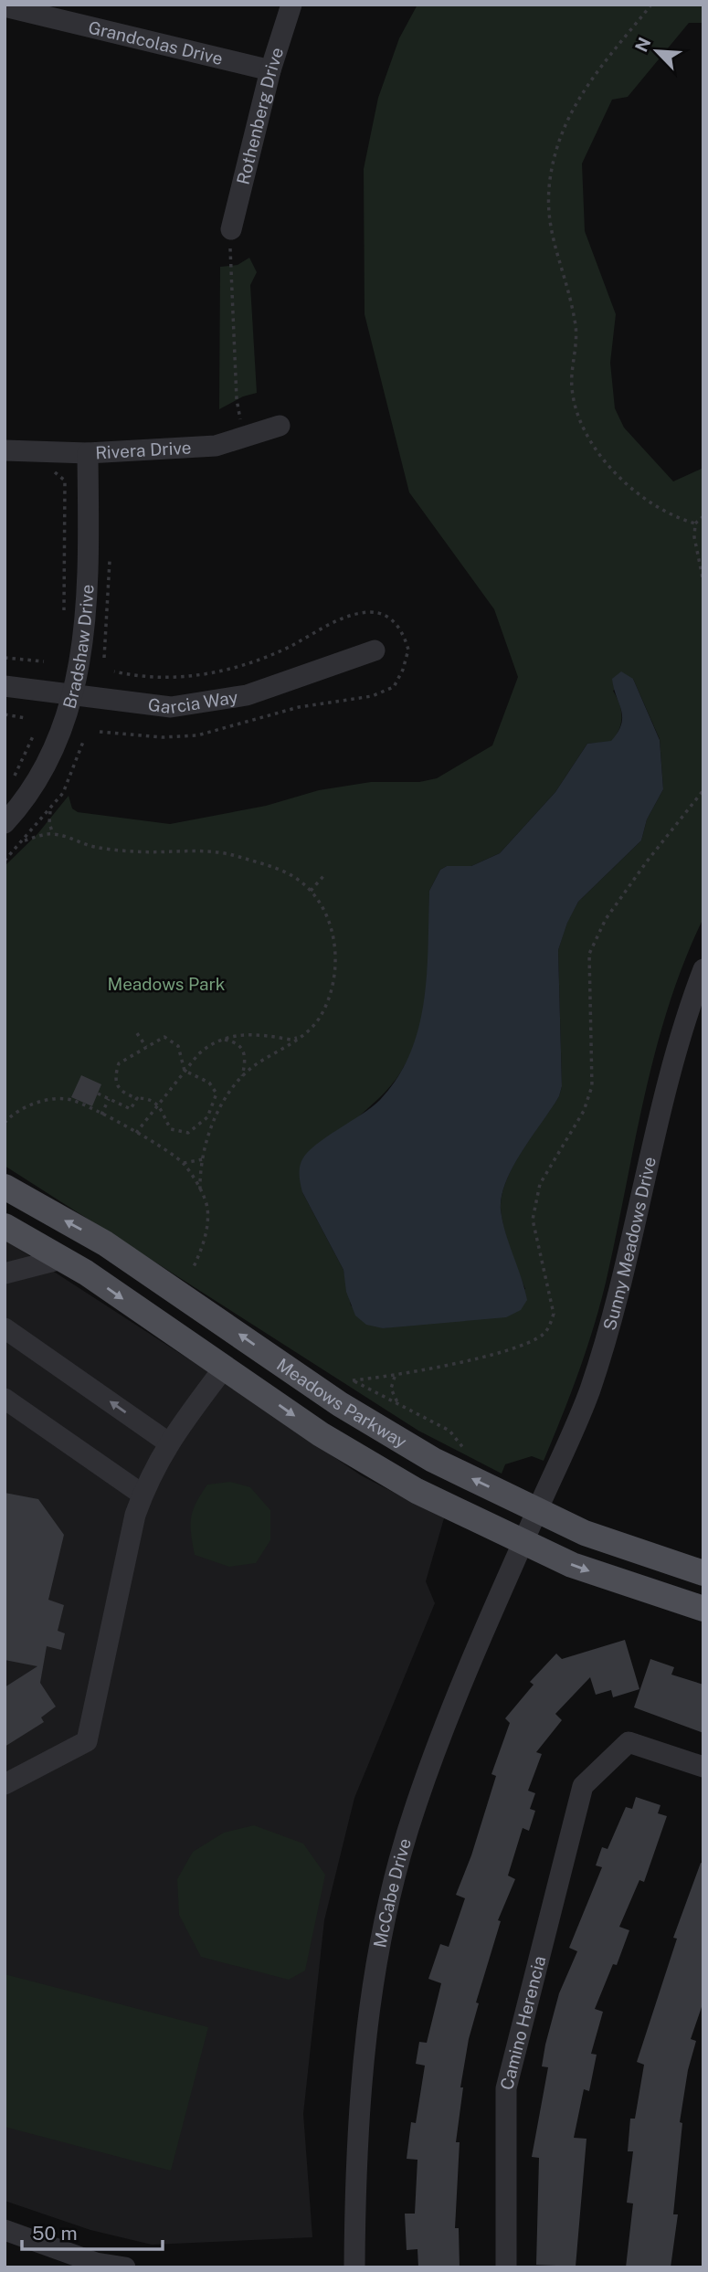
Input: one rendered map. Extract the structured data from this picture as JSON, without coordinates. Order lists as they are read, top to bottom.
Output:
{
  "streets": {
    "main road": ["Meadows Parkway"],
    "street": [
      "Grandcolas Drive",
      "Rothenberg Drive",
      "Rivera Drive",
      "Bradshaw Drive",
      "Garcia Way",
      "Sunny Meadows Drive",
      "McCabe Drive",
      "Camino Herencia"
    ]
  },
  "crossings": [
    ["Grandcolas Drive", "Rothenberg Drive"],
    ["Rivera Drive", "Bradshaw Drive"],
    ["Bradshaw Drive", "Garcia Way"],
    ["Sunny Meadows Drive", "Meadows Parkway"],
    ["Sunny Meadows Drive", "McCabe Drive"],
    ["Meadows Parkway", "McCabe Drive"]
  ],
  "parks": ["Meadows Park"],
  "scale_bar": "50 m",
  "north": "top left"
}
